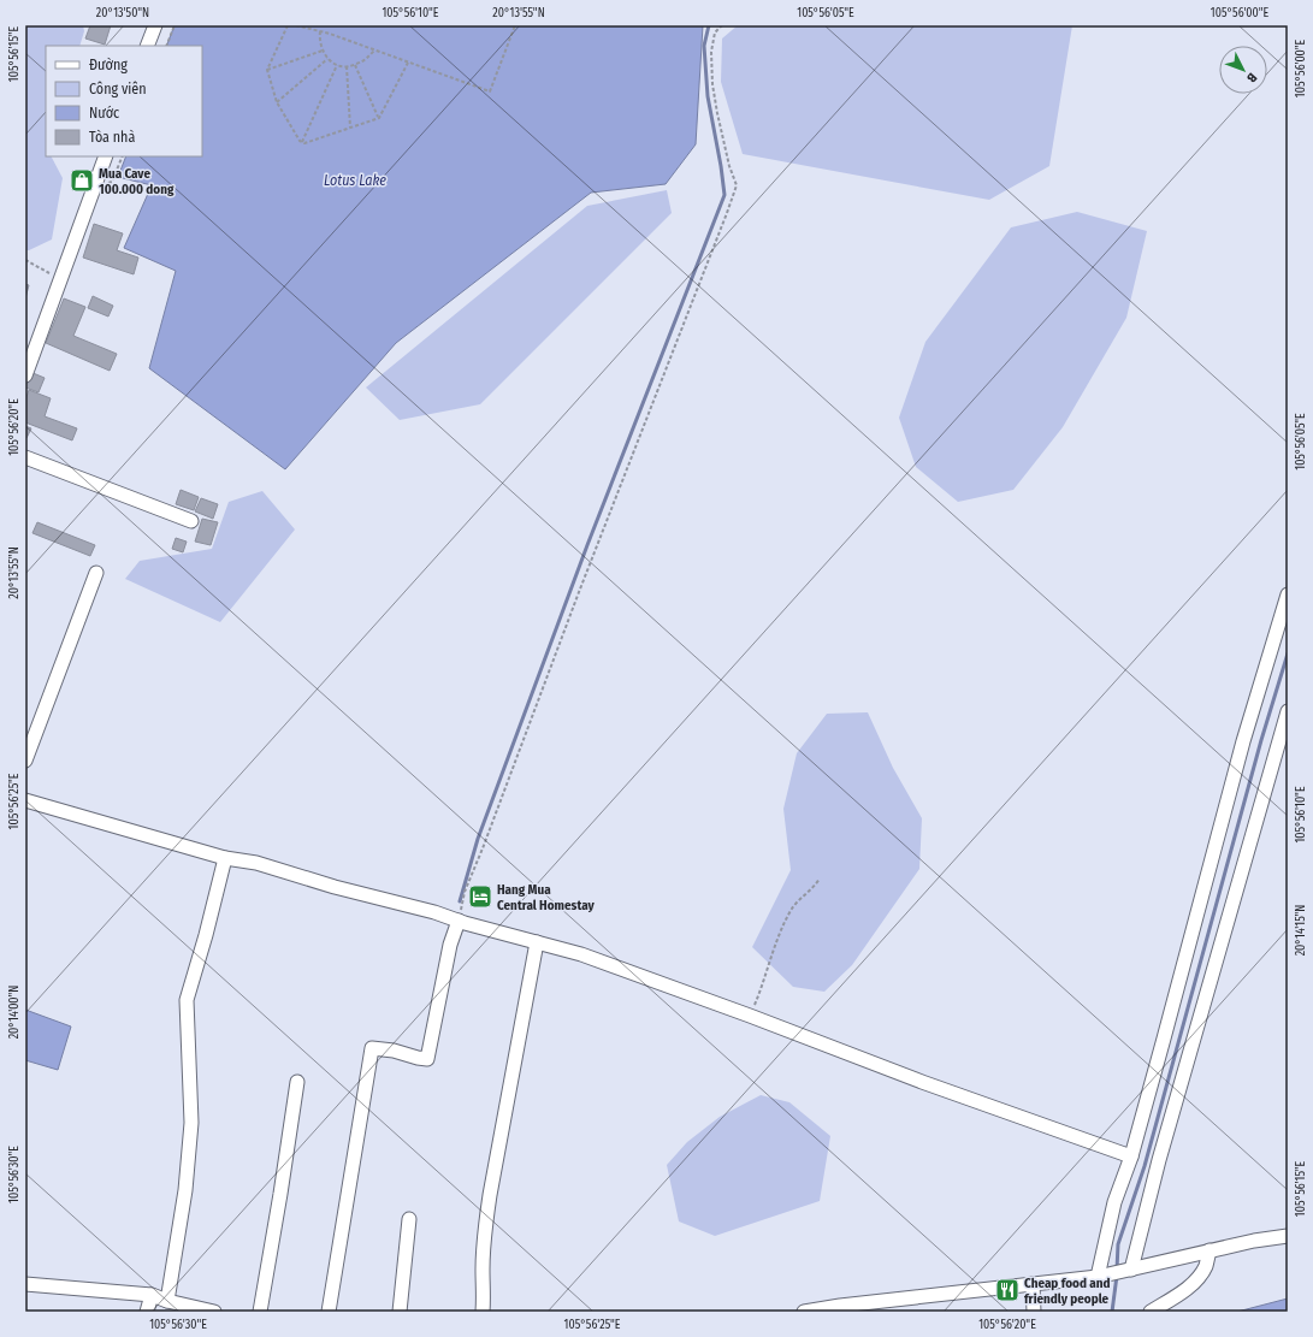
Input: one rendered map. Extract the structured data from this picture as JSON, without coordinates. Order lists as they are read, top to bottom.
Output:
{
  "water": ["Lotus Lake"],
  "places": {
    "shop": ["Mua Cave 100.000 dong"],
    "hotel": ["Hang Mua Central Homestay"],
    "restaurant": ["Cheap food and friendly people"]
  },
  "legend": [
    "Đường",
    "Công viên",
    "Nước",
    "Tòa nhà"
  ],
  "north": "bottom right",
  "coordinates": [
    "20°13'50\"N",
    "105°56'10\"E",
    "20°13'55\"N",
    "105°56'05\"E",
    "105°56'00\"E",
    "105°56'15\"E",
    "105°56'20\"E",
    "105°56'25\"E",
    "20°14'15\"N",
    "20°14'00\"N",
    "105°56'30\"E"
  ]
}
